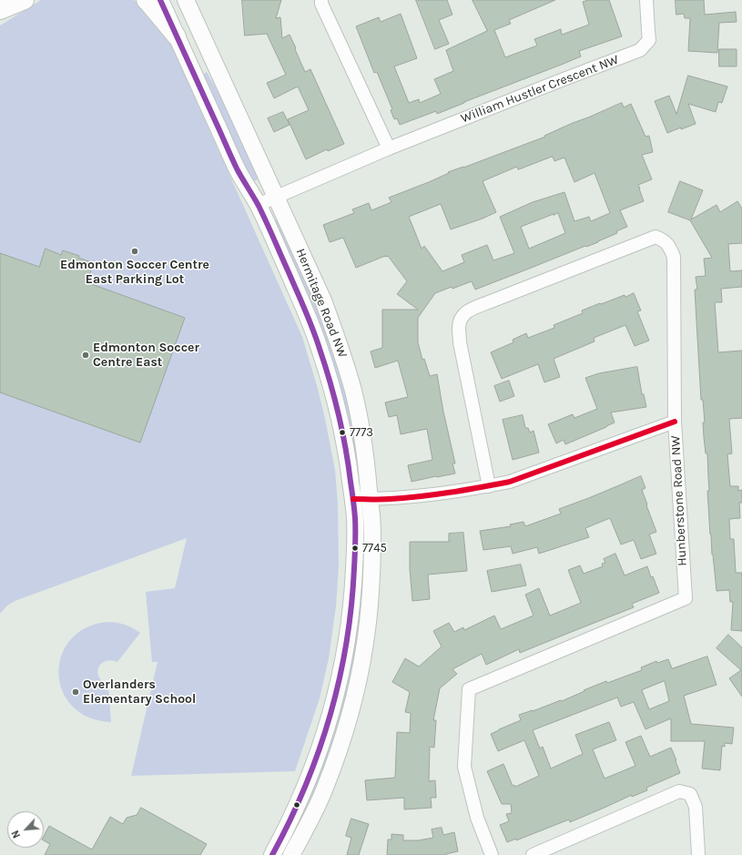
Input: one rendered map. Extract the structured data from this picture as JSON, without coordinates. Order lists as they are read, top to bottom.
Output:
{
  "streets": {
    "street": ["William Hustler Crescent NW", "Hermitage Road NW", "Hunberstone Road NW"]
  },
  "crossings": [
    ["William Hustler Crescent NW", "Hermitage Road NW"]
  ],
  "places": [
    "Edmonton Soccer Centre East Parking Lot",
    "Edmonton Soccer Centre East",
    "7773",
    "7745",
    "Overlanders Elementary School"
  ],
  "north": "bottom left"
}
